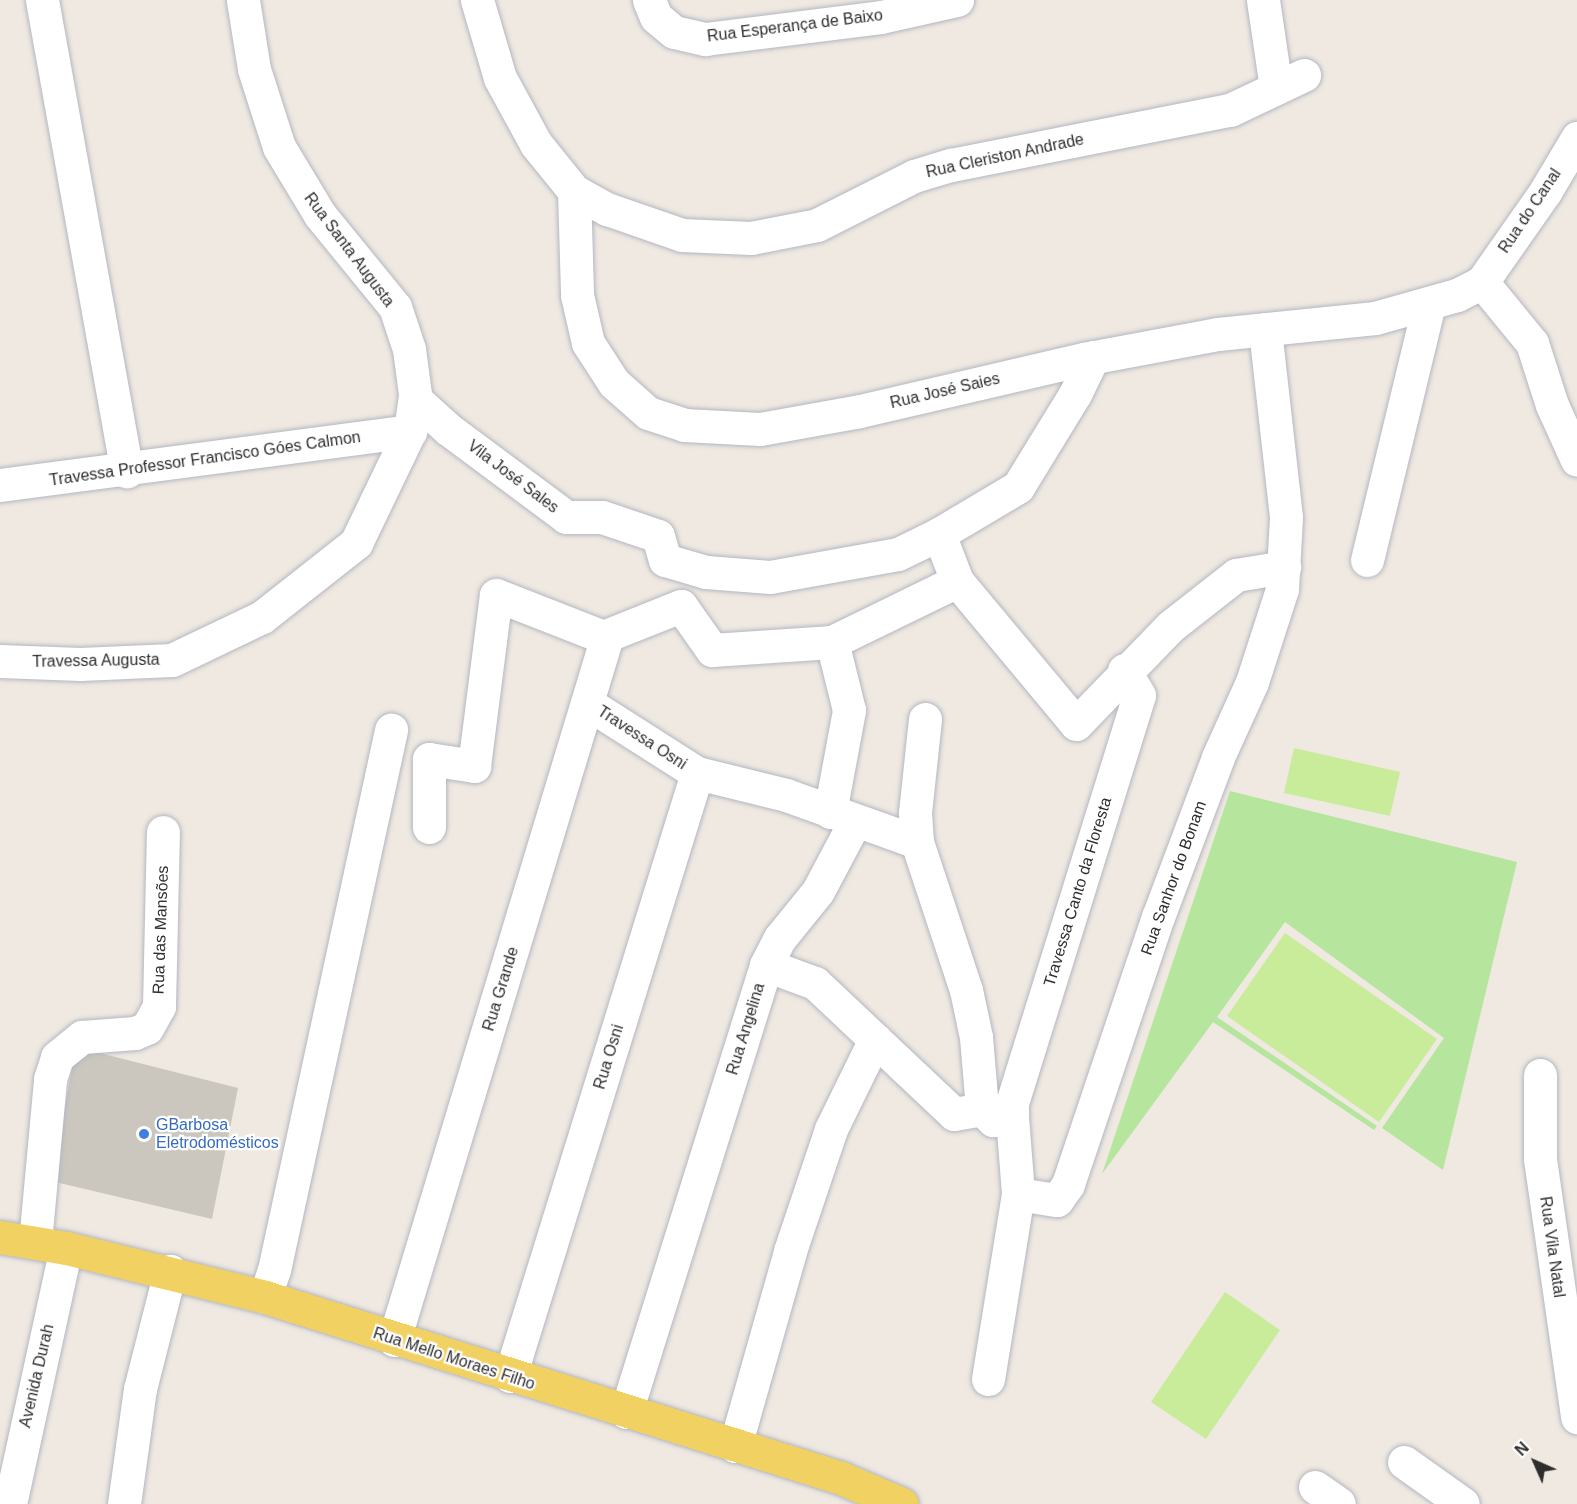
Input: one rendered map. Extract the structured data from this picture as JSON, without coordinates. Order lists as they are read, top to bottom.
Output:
{
  "streets": {
    "main road": ["Rua Mello Moraes Filho"],
    "street": [
      "Rua Esperança de Baixo",
      "Rua Cleriston Andrade",
      "Rua do Canal",
      "Rua Santa Augusta",
      "Rua José Saies",
      "Travessa Professor Francisco Góes Calmon",
      "Vila José Sales",
      "Travessa Augusta",
      "Travessa Osni",
      "Rua Sanhor do Bonam",
      "Travessa Canto da Floresta",
      "Rua das Mansões",
      "Rua Grande",
      "Rua Angelina",
      "Rua Osni",
      "Rua Vila Natal",
      "Avenida Durah"
    ]
  },
  "crossings": [
    ["Rua Cleriston Andrade", "Rua José Saies"],
    ["Rua do Canal", "Rua José Saies"],
    ["Rua Santa Augusta", "Travessa Professor Francisco Góes Calmon"],
    ["Rua Santa Augusta", "Vila José Sales"],
    ["Rua Santa Augusta", "Travessa Augusta"],
    ["Rua José Saies", "Rua Sanhor do Bonam"],
    ["Travessa Professor Francisco Góes Calmon", "Travessa Augusta"],
    ["Travessa Osni", "Rua Grande"],
    ["Travessa Osni", "Rua Osni"],
    ["Rua das Mansões", "Rua Mello Moraes Filho"],
    ["Rua das Mansões", "Avenida Durah"],
    ["Rua Grande", "Rua Mello Moraes Filho"],
    ["Rua Angelina", "Rua Mello Moraes Filho"],
    ["Rua Osni", "Rua Mello Moraes Filho"],
    ["Rua Mello Moraes Filho", "Avenida Durah"]
  ],
  "places": ["GBarbosa Eletrodomésticos"],
  "north": "top left"
}
